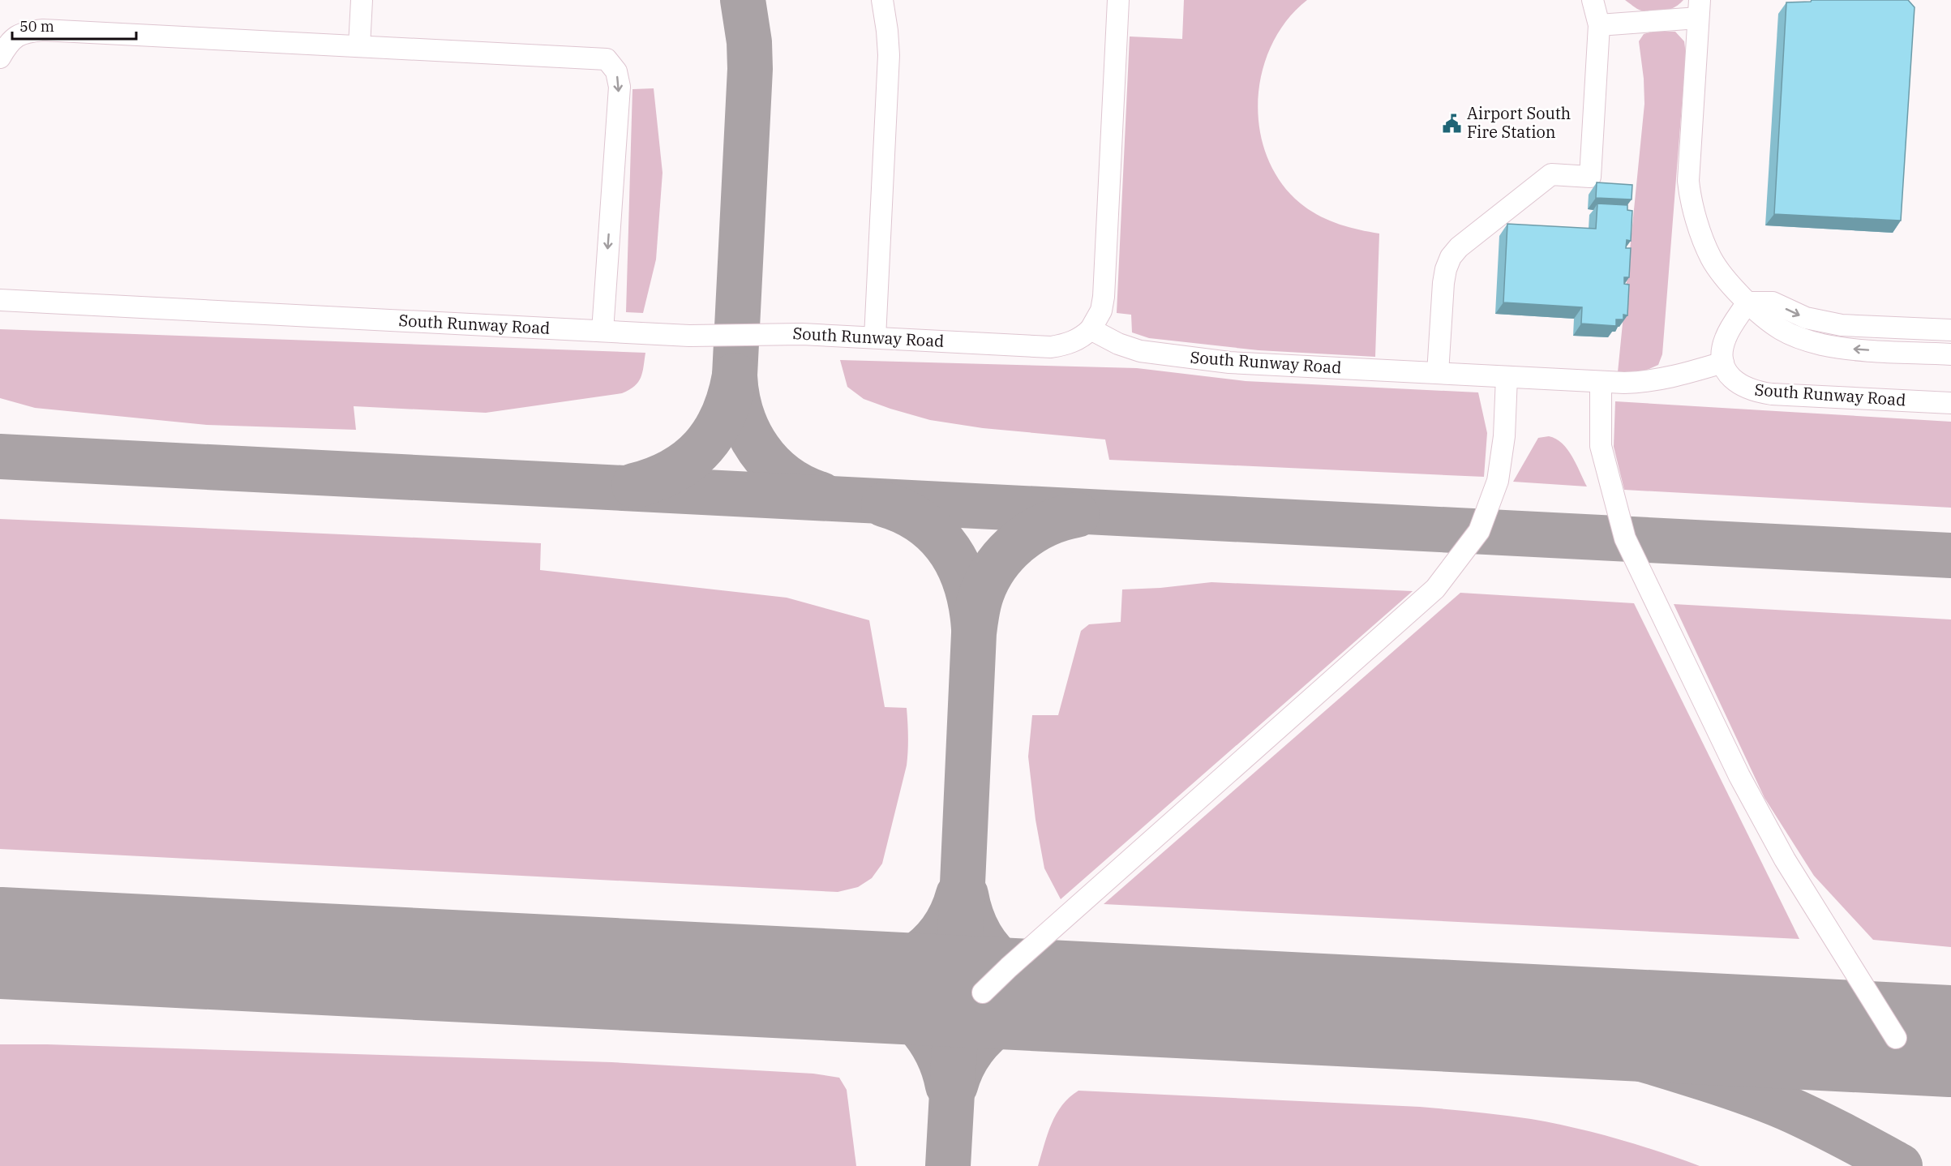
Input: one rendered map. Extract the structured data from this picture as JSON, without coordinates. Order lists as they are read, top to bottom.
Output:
{
  "streets": {
    "lane": ["South Runway Road"]
  },
  "places": {
    "public building": ["Airport South Fire Station"]
  },
  "scale_bar": "50 m"
}
